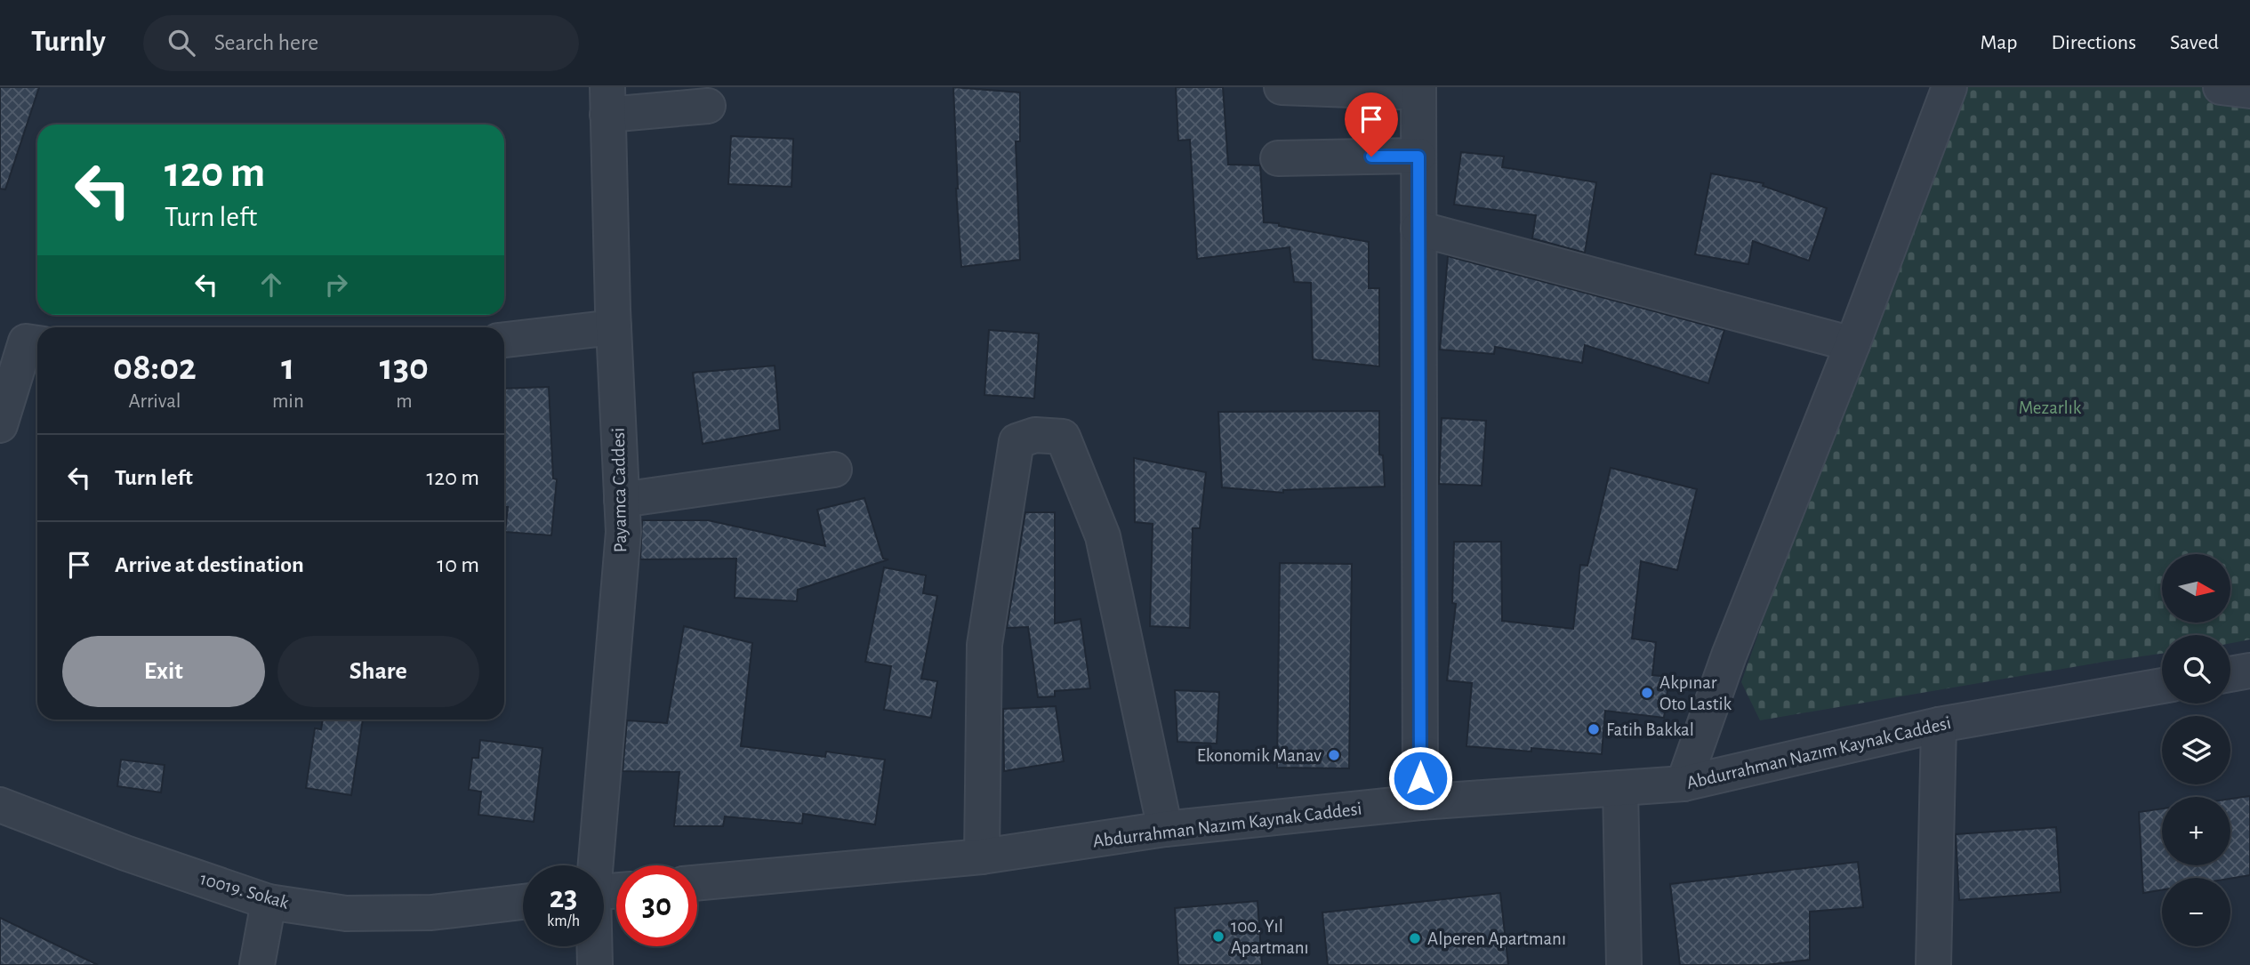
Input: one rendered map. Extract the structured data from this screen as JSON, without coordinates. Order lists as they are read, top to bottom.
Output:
{
  "streets": {
    "street": ["Payamca Caddesi", "Abdurrahman Nazım Kaynak Caddesi", "10019. Sokak"]
  },
  "parks": ["Mezarlık"],
  "places": [
    "Akpınar Oto Lastik",
    "Fatih Bakkal",
    "Ekonomik Manav",
    "100. Yıl Apartmanı",
    "Alperen Apartmanı"
  ],
  "north": "right",
  "page": {
    "header": "Turnly",
    "search": "Search here",
    "nav": ["Map", "Directions", "Saved"],
    "turn": ["120 m", "Turn left"],
    "eta": [
      "08:02",
      "Arrival",
      "1",
      "min",
      "130",
      "m"
    ],
    "list": [
      {
        "name": "Turn left",
        "value": "120 m"
      },
      {
        "name": "Arrive at destination",
        "value": "10 m"
      }
    ],
    "map_buttons": ["+", "−"],
    "buttons": ["Exit", "Share"],
    "speed": "23 km/h",
    "limit": "30"
  }
}
